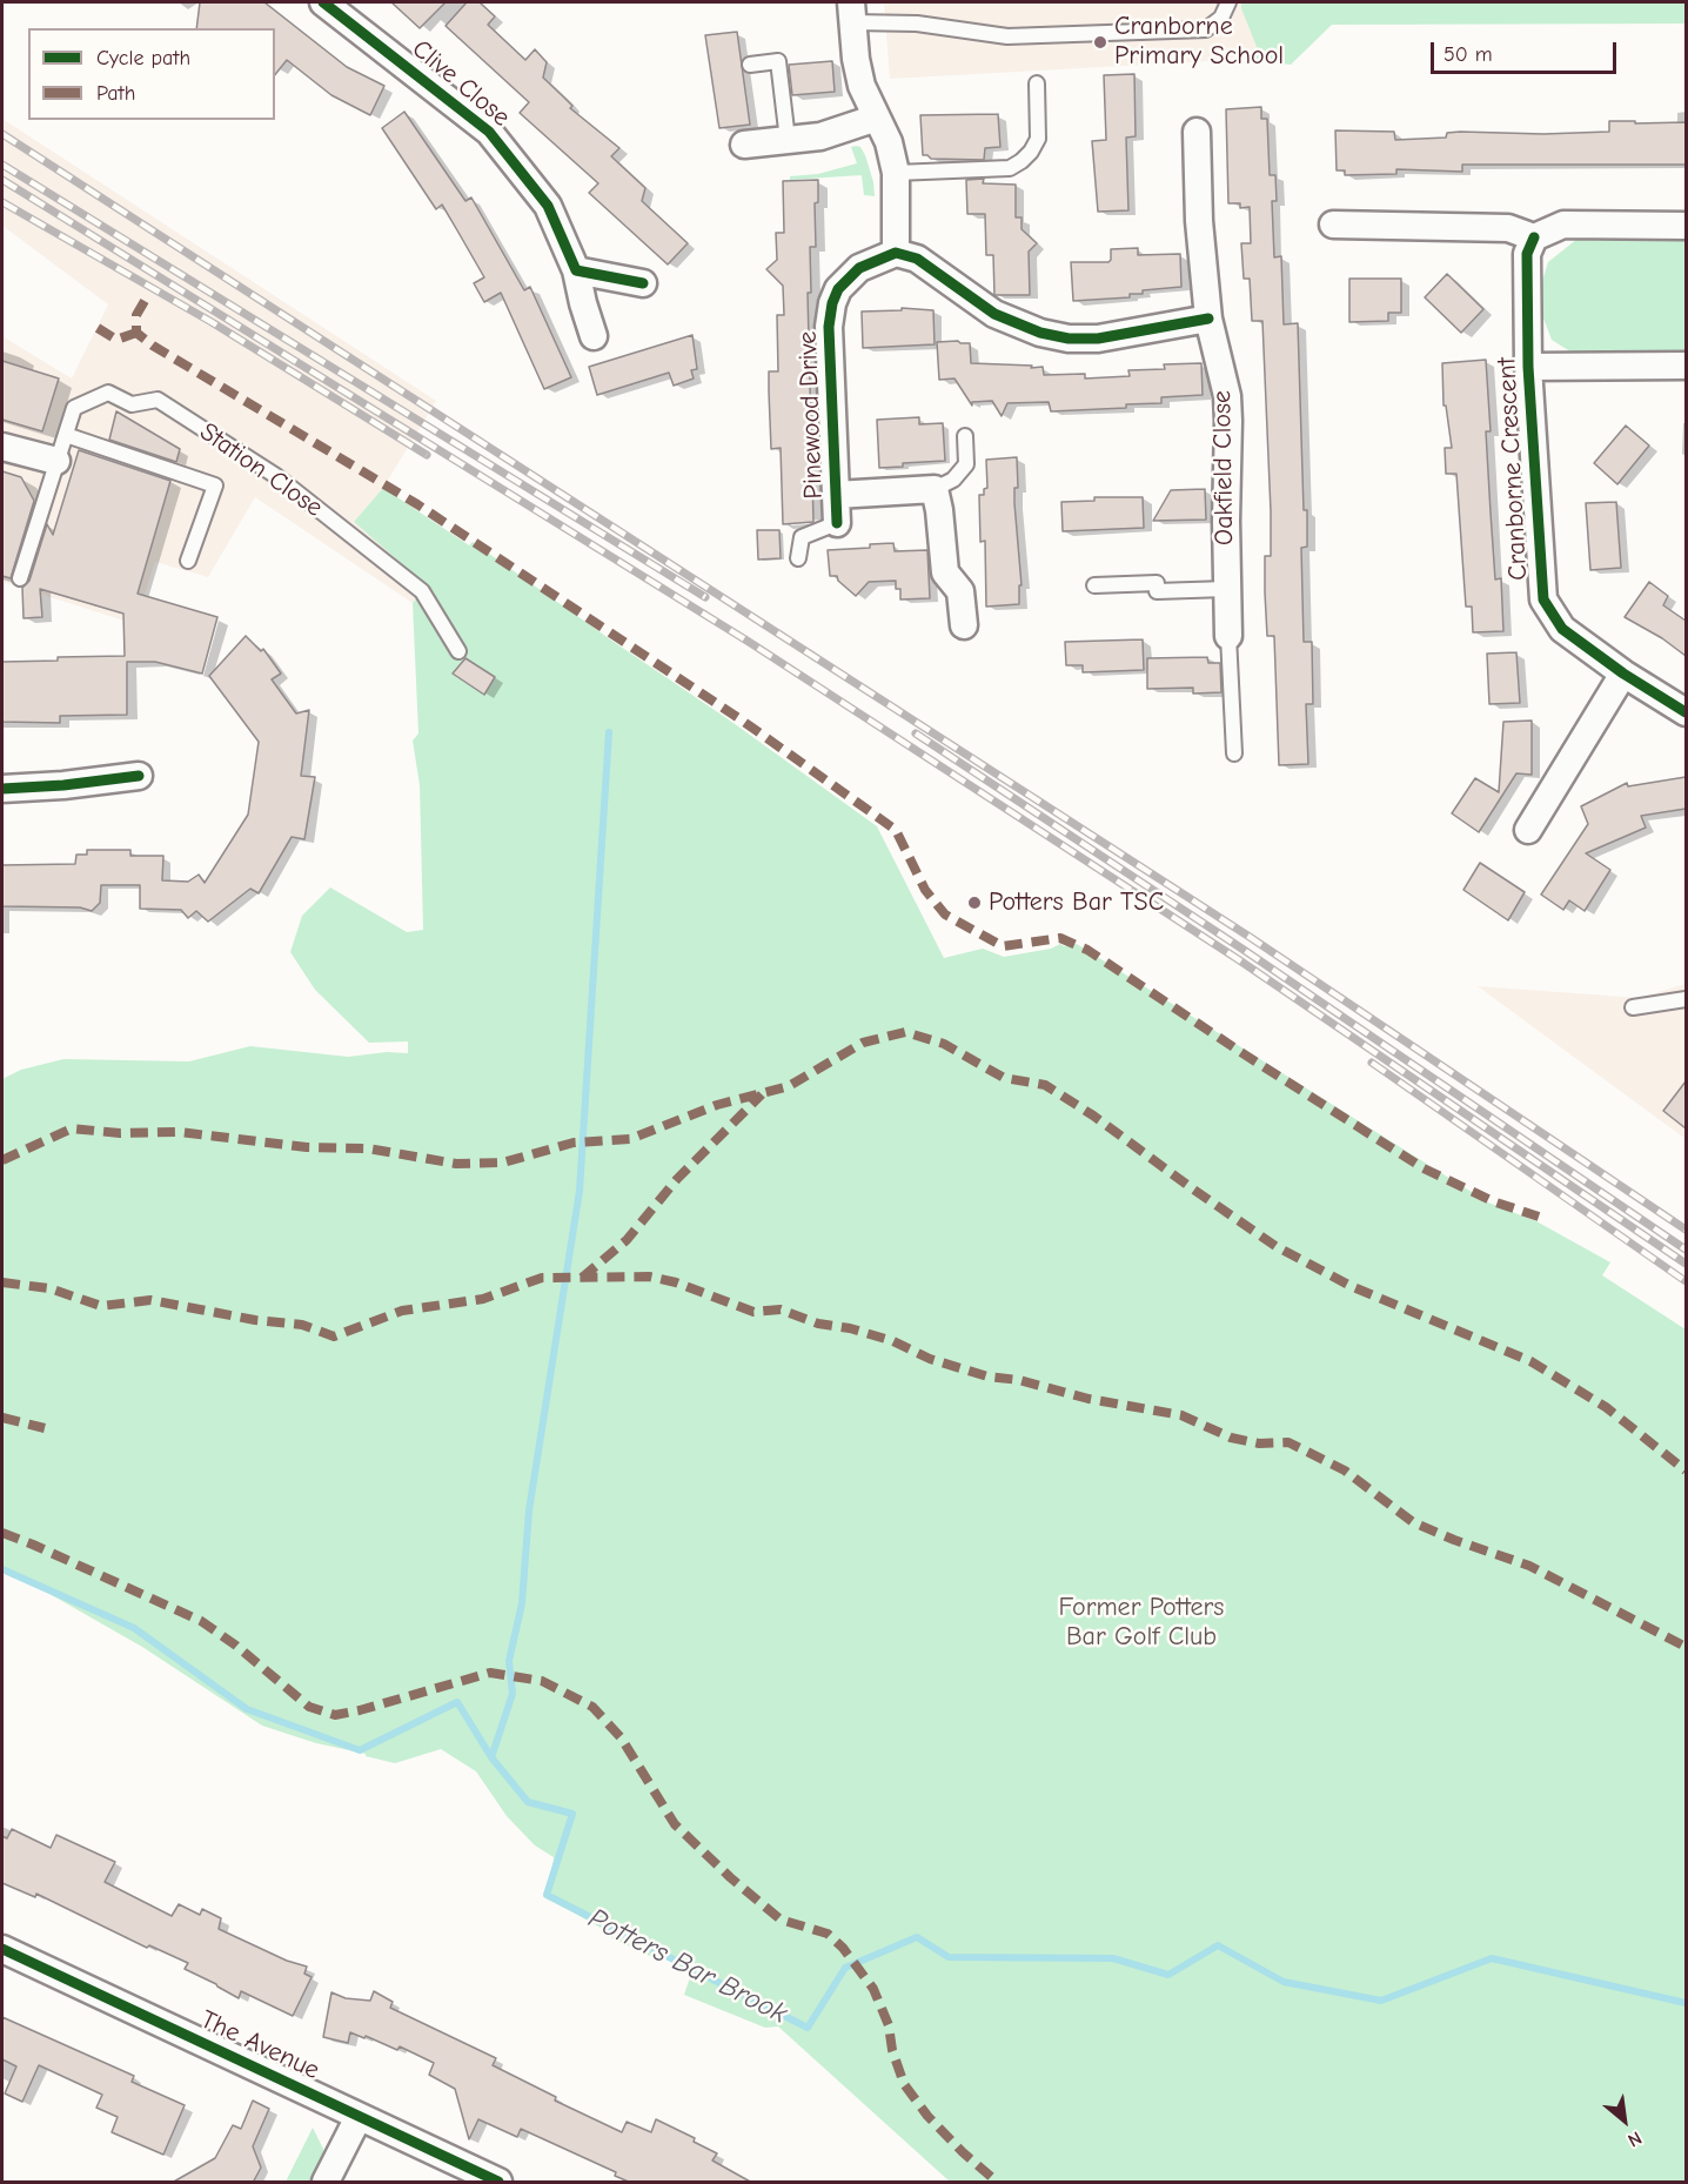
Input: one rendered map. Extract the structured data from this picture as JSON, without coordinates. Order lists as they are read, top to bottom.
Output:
{
  "streets": {
    "street": [
      "Clive Close",
      "Pinewood Drive",
      "Oakfield Close",
      "Cranborne Crescent",
      "The Avenue"
    ],
    "lane": ["Station Close"]
  },
  "water": ["Potters Bar Brook"],
  "parks": ["Former Potters Bar Golf Club"],
  "places": ["Cranborne Primary School", "Potters Bar TSC"],
  "legend": ["Cycle path", "Path"],
  "scale_bar": "50 m",
  "north": "bottom right"
}
